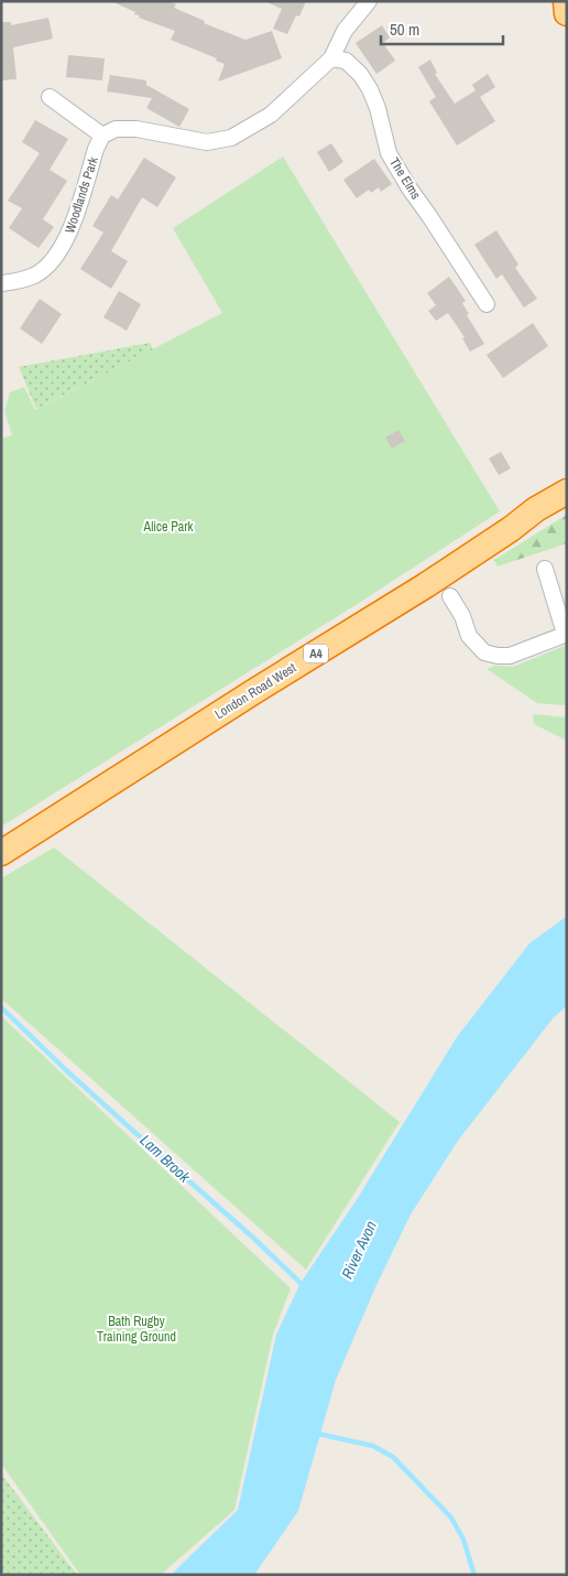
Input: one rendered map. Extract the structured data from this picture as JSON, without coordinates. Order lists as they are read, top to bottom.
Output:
{
  "streets": {
    "highway": ["A4", "London Road West"],
    "street": ["The Elms", "Woodlands Park"]
  },
  "water": ["Lam Brook", "River Avon"],
  "parks": ["Alice Park", "Bath Rugby Training Ground"],
  "scale_bar": "50 m"
}
